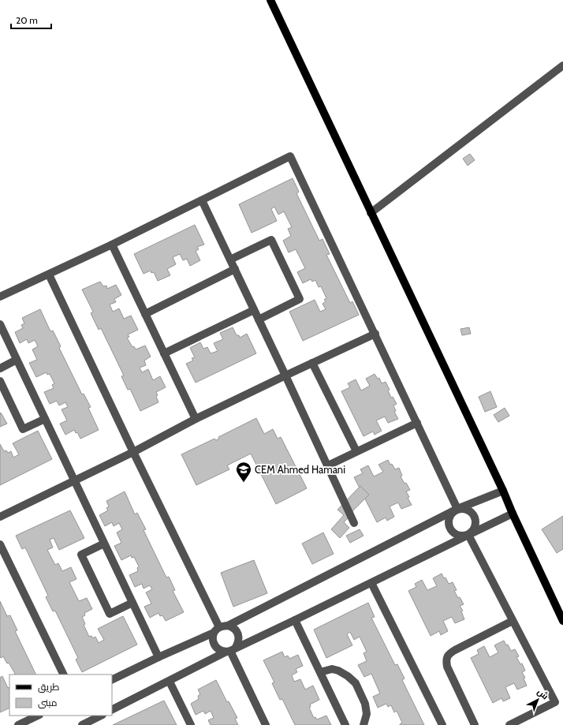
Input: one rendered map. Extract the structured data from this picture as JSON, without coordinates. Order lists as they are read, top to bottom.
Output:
{
  "places": {
    "school or university": ["CEM Ahmed Hamani"]
  },
  "legend": ["طريق", "مبنى"],
  "scale_bar": "20 m",
  "north": "top right"
}
